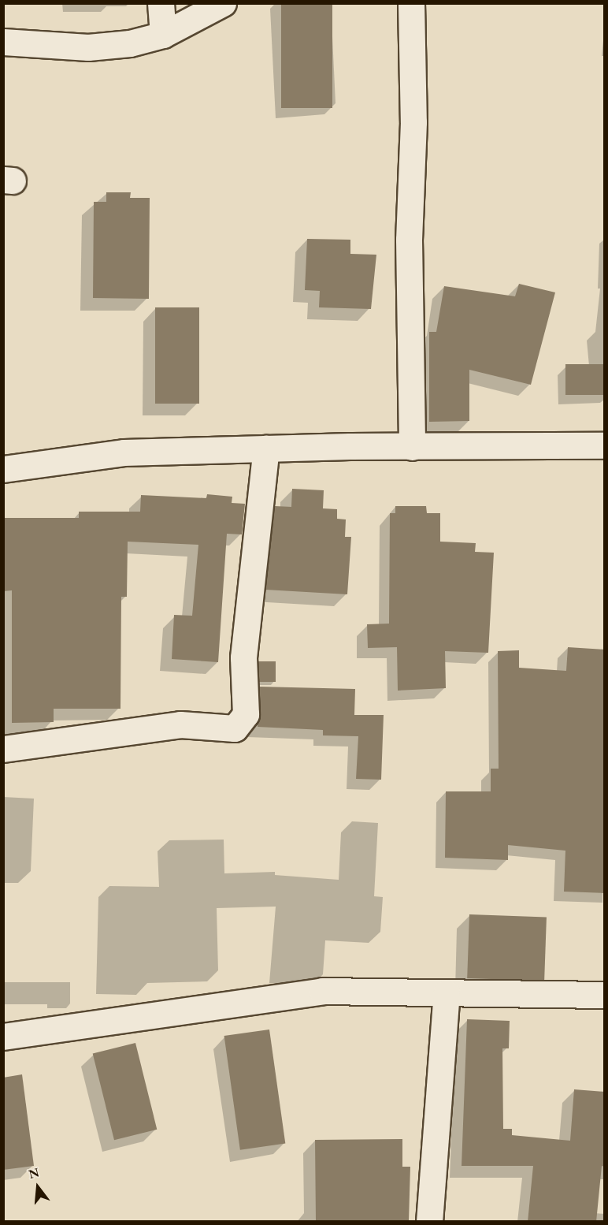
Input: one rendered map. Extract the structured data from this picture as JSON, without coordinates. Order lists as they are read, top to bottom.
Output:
{
  "north": "top"
}
